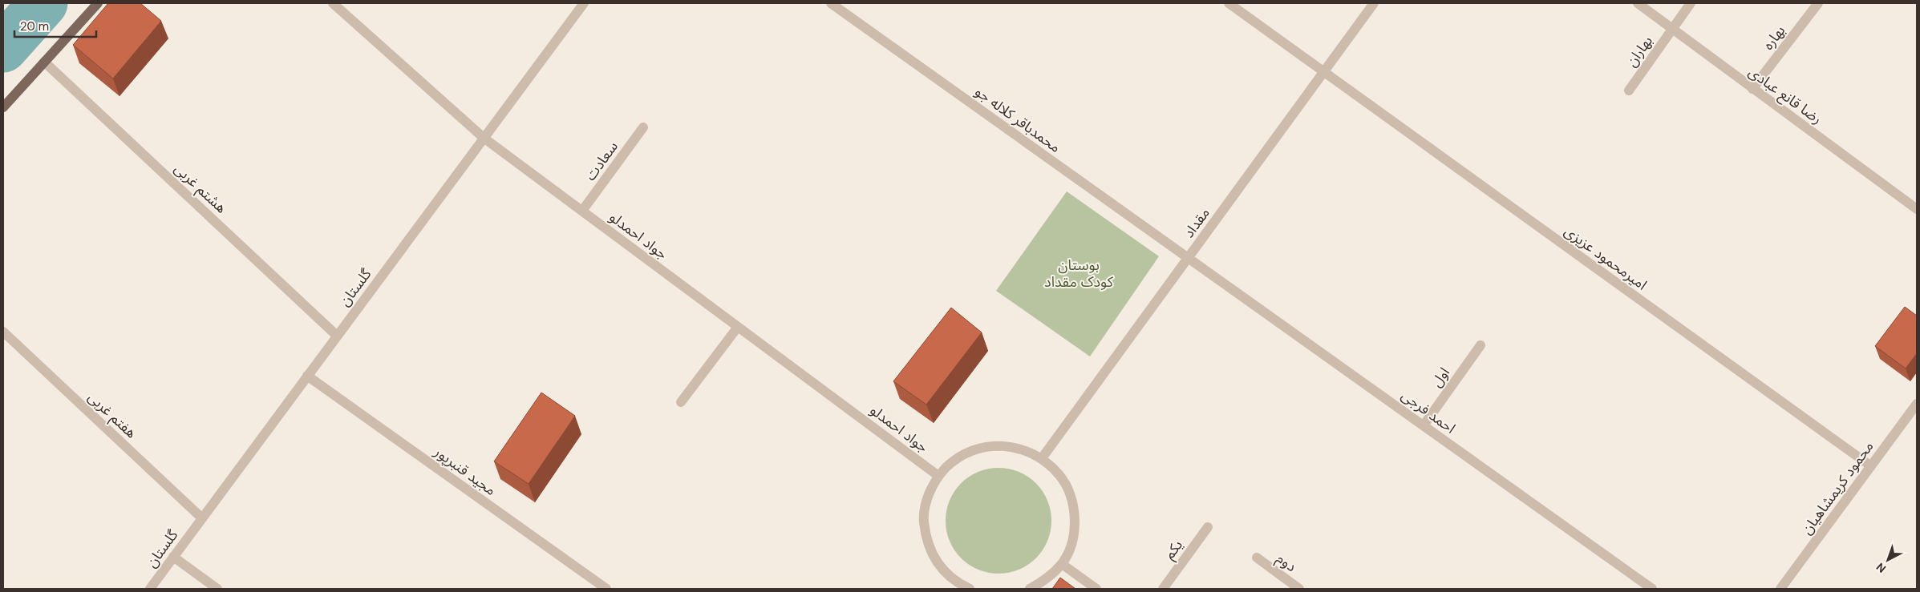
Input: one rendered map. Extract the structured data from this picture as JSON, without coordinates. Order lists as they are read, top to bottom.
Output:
{
  "streets": {
    "street": [
      "بهاره",
      "بهاران",
      "رضا قانع عبادی",
      "محمدباقر کلاله جو",
      "سعادت",
      "هشتم غربی",
      "مقداد",
      "جواد احمدلو",
      "امیرمحمود عزیزی",
      "گلستان",
      "اول",
      "احمد فرجی",
      "هفتم غربی",
      "مجید قنبرپور",
      "محمود کریمشاهیان",
      "یکم",
      "دوم"
    ]
  },
  "crossings": [
    ["بهاره", "رضا قانع عبادی"],
    ["بهاران", "رضا قانع عبادی"],
    ["محمدباقر کلاله جو", "مقداد"],
    ["محمدباقر کلاله جو", "احمد فرجی"],
    ["سعادت", "جواد احمدلو"],
    ["هشتم غربی", "گلستان"],
    ["مقداد", "امیرمحمود عزیزی"],
    ["مقداد", "احمد فرجی"],
    ["جواد احمدلو", "گلستان"],
    ["امیرمحمود عزیزی", "محمود کریمشاهیان"],
    ["گلستان", "هفتم غربی"],
    ["گلستان", "مجید قنبرپور"],
    ["اول", "احمد فرجی"]
  ],
  "parks": ["بوستان کودک مقداد"],
  "scale_bar": "20 m",
  "north": "bottom left"
}
